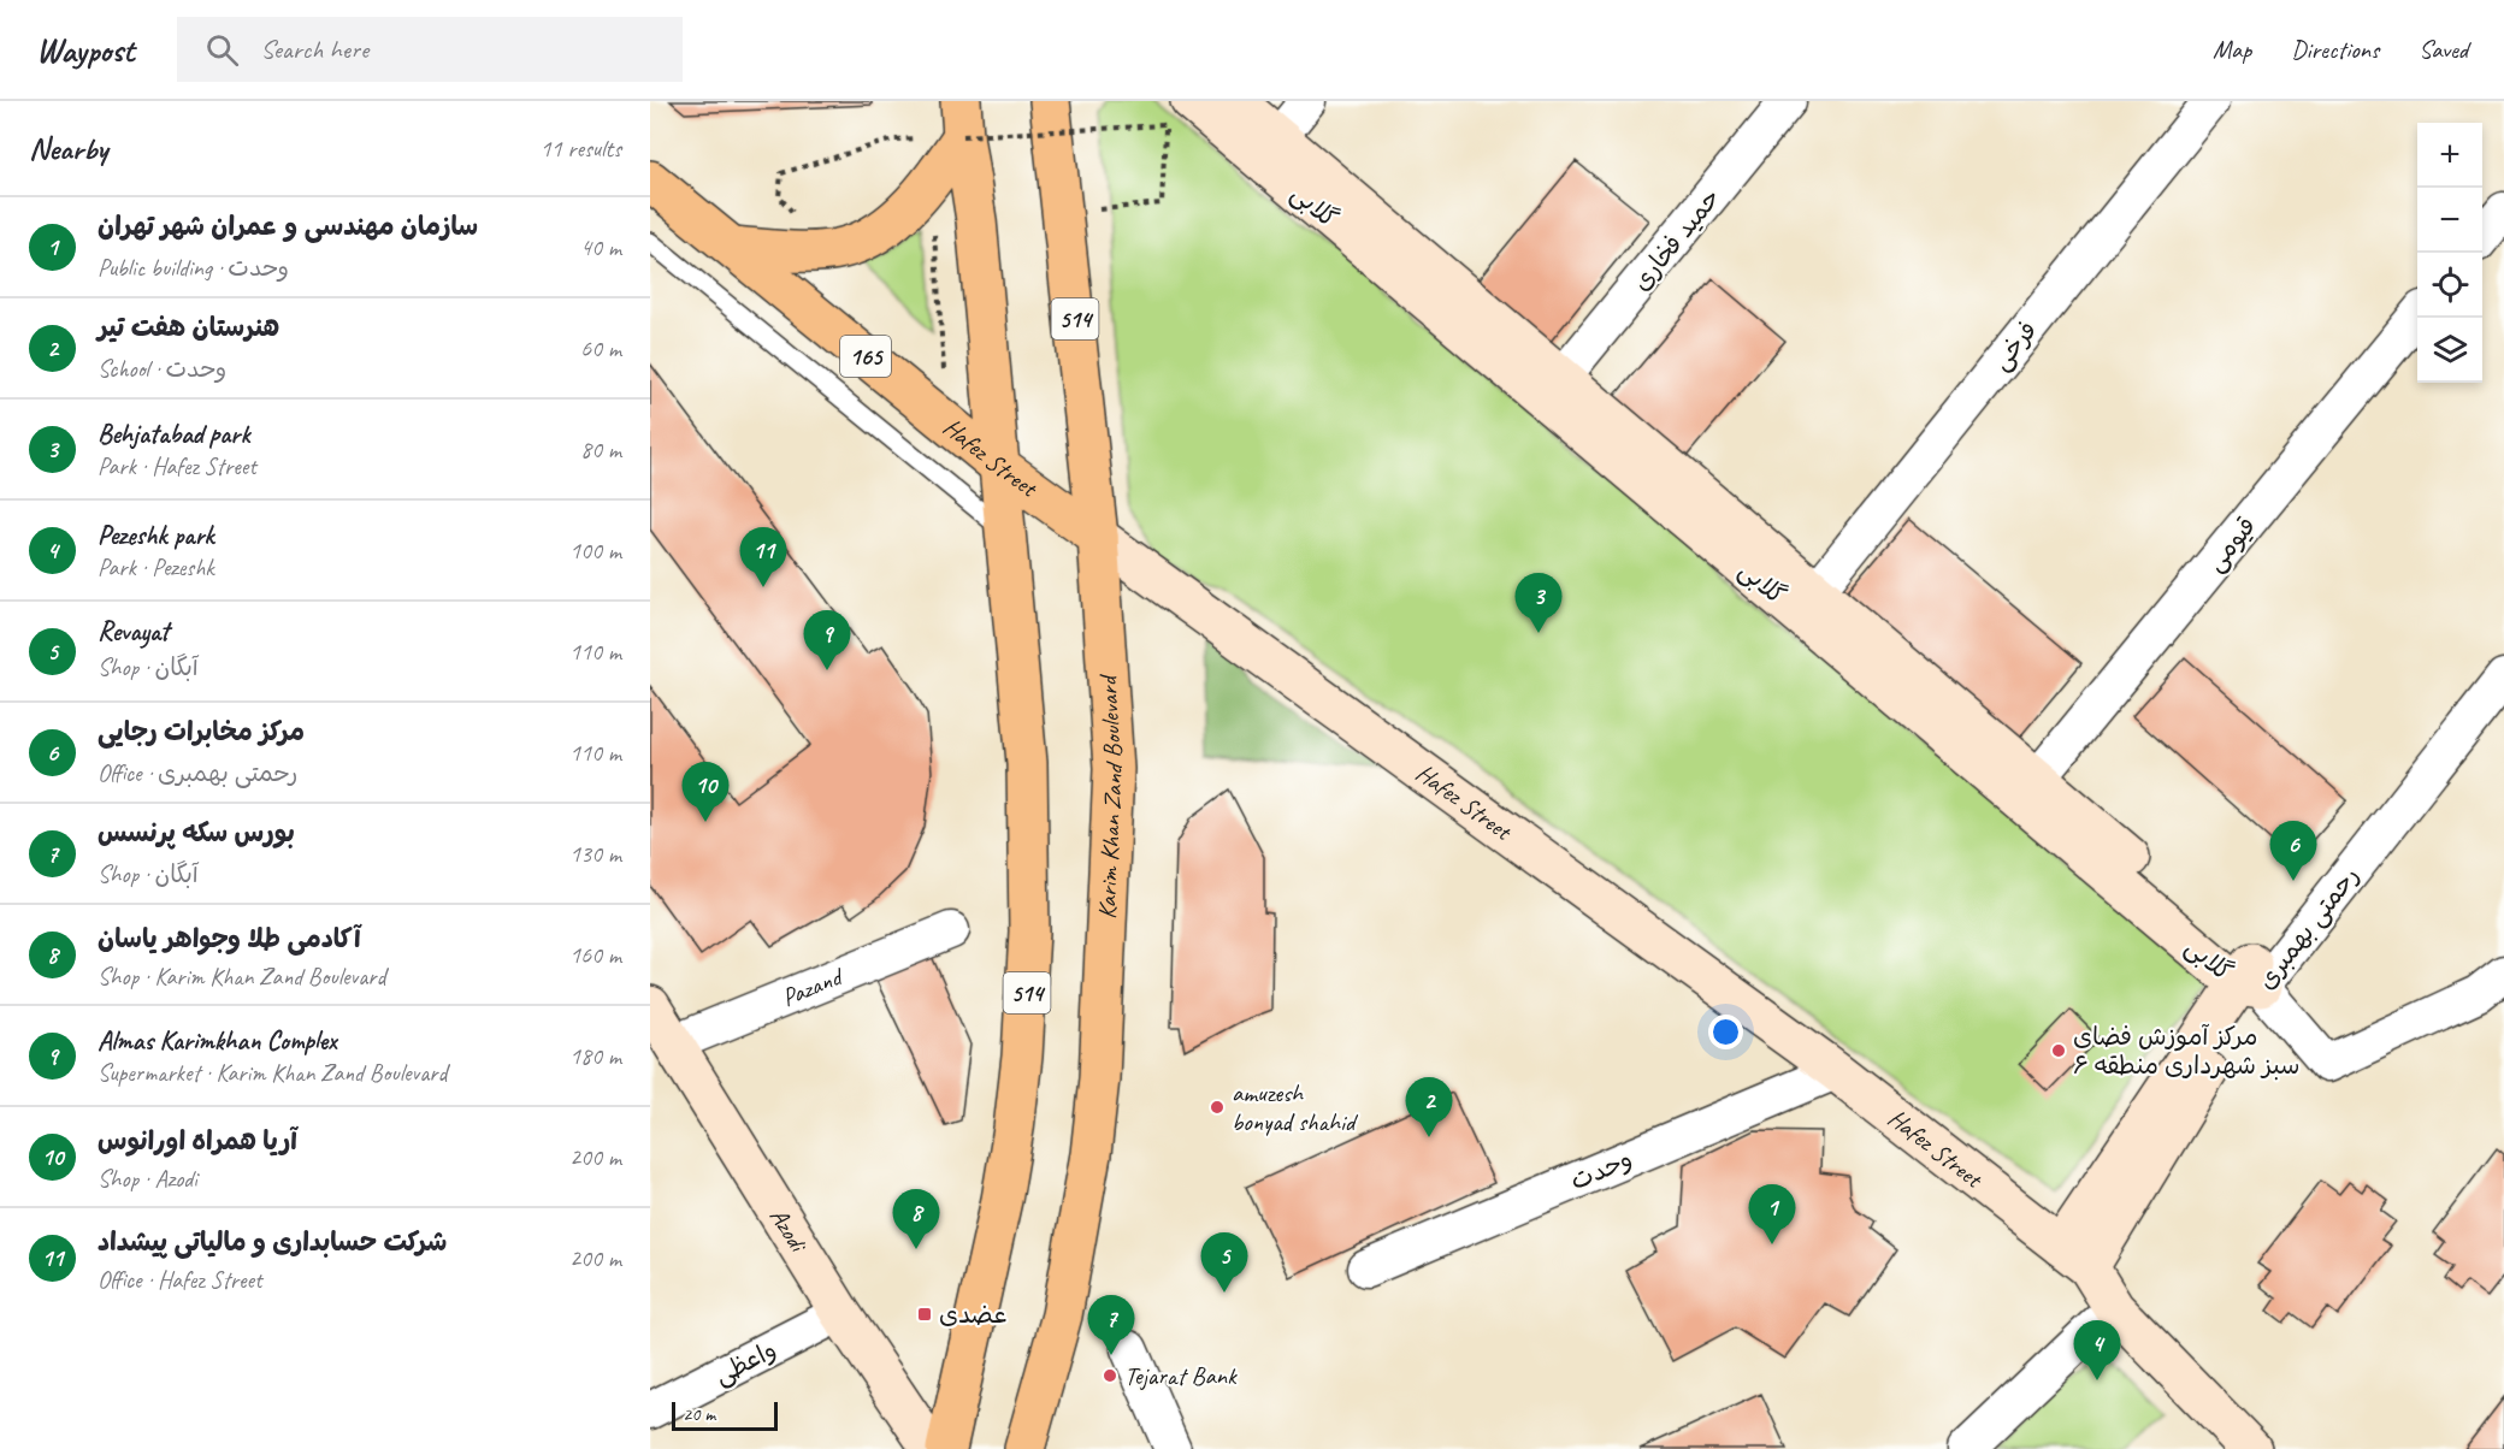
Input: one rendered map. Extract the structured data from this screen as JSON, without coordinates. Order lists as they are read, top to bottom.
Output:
{
  "streets": {
    "main road": [
      "514",
      "165",
      "Hafez Street",
      "Karim Khan Zand Boulevard"
    ],
    "street": [
      "گلابی",
      "حمید فخاری",
      "فرخی",
      "قیومی",
      "رحمتی بهمبری",
      "Pazand",
      "وحدت",
      "Azodi",
      "واعظی"
    ]
  },
  "crossings": [
    ["گلابی", "حمید فخاری"],
    ["گلابی", "فرخی"],
    ["گلابی", "قیومی"],
    ["گلابی", "رحمتی بهمبری"],
    ["514", "Hafez Street"],
    ["Hafez Street", "Karim Khan Zand Boulevard"],
    ["Hafez Street", "رحمتی بهمبری"],
    ["Hafez Street", "وحدت"],
    ["Pazand", "Azodi"],
    ["Azodi", "واعظی"]
  ],
  "places": {
    "other": ["مرکز آموزش فضای سبز شهرداری منطقه ۶", "amuzesh bonyad shahid", "Tejarat Bank"],
    "transit": ["عضدی"]
  },
  "scale_bar": "20 m",
  "page": {
    "header": "Waypost",
    "search": "Search here",
    "nav": ["Map", "Directions", "Saved"],
    "heading": ["Nearby", "11 results"],
    "map_buttons": ["+", "−"],
    "list": [
      {
        "mark": "1",
        "name": "سازمان مهندسی و عمران شهر تهران",
        "note": "Public building · وحدت",
        "value": "40 m"
      },
      {
        "mark": "2",
        "name": "هنرستان هفت تیر",
        "note": "School · وحدت",
        "value": "60 m"
      },
      {
        "mark": "3",
        "name": "Behjatabad park",
        "note": "Park · Hafez Street",
        "value": "80 m"
      },
      {
        "mark": "4",
        "name": "Pezeshk park",
        "note": "Park · Pezeshk",
        "value": "100 m"
      },
      {
        "mark": "5",
        "name": "Revayat",
        "note": "Shop · آبگان",
        "value": "110 m"
      },
      {
        "mark": "6",
        "name": "مرکز مخابرات رجایی",
        "note": "Office · رحمتی بهمبری",
        "value": "110 m"
      },
      {
        "mark": "7",
        "name": "بورس سکه پرنسس",
        "note": "Shop · آبگان",
        "value": "130 m"
      },
      {
        "mark": "8",
        "name": "آکادمی طلا وجواهر یاسان",
        "note": "Shop · Karim Khan Zand Boulevard",
        "value": "160 m"
      },
      {
        "mark": "9",
        "name": "Almas Karimkhan Complex",
        "note": "Supermarket · Karim Khan Zand Boulevard",
        "value": "180 m"
      },
      {
        "mark": "10",
        "name": "آریا همراه اورانوس",
        "note": "Shop · Azodi",
        "value": "200 m"
      },
      {
        "mark": "11",
        "name": "شرکت حسابداری و مالیاتی پیشداد",
        "note": "Office · Hafez Street",
        "value": "200 m"
      }
    ],
    "pins": [
      "11",
      "3",
      "9",
      "10",
      "6",
      "2",
      "1",
      "8",
      "5",
      "7",
      "4"
    ],
    "scale": "20 m"
  }
}
